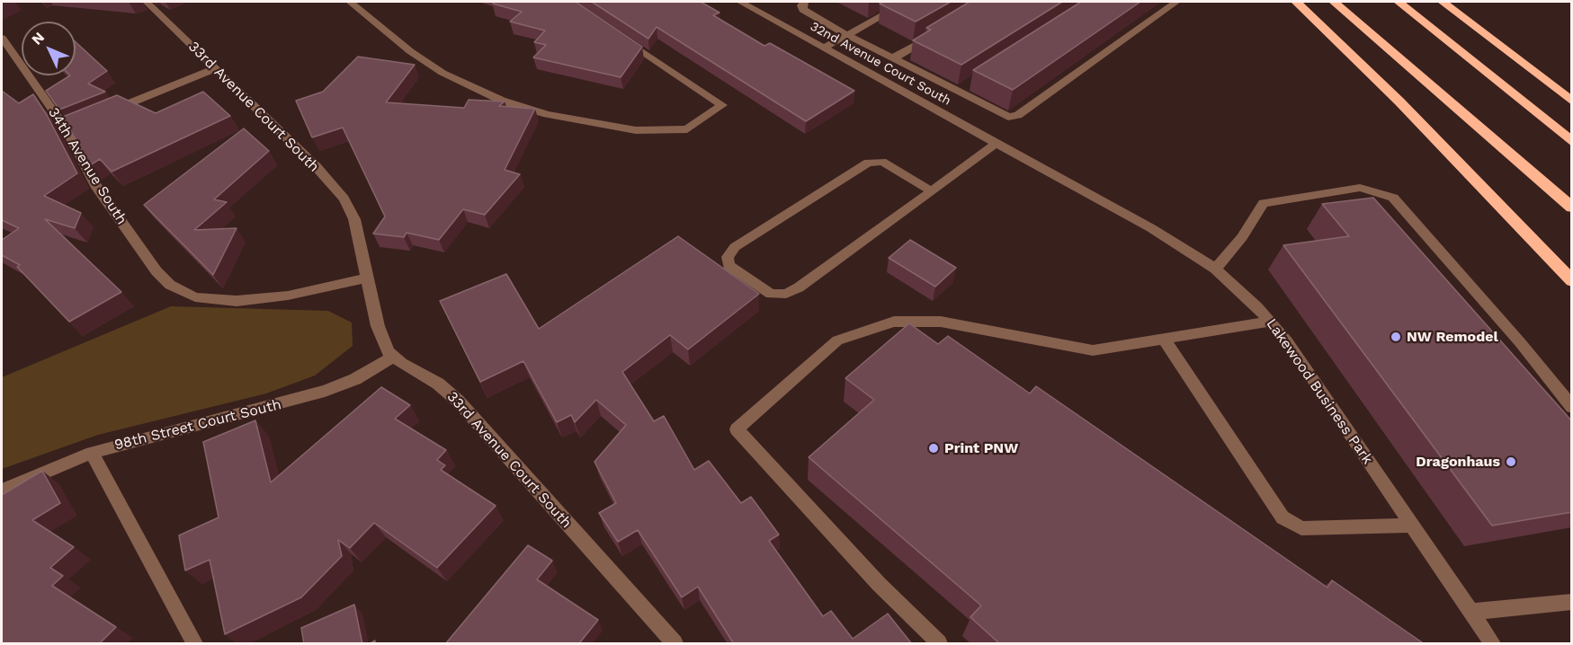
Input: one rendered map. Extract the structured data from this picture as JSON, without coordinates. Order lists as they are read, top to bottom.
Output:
{
  "streets": {
    "street": [
      "32nd Avenue Court South",
      "33rd Avenue Court South",
      "34th Avenue South",
      "Lakewood Business Park",
      "98th Street Court South"
    ]
  },
  "crossings": [
    ["32nd Avenue Court South", "Lakewood Business Park"],
    ["33rd Avenue Court South", "34th Avenue South"],
    ["33rd Avenue Court South", "98th Street Court South"]
  ],
  "places": ["NW Remodel", "Print PNW", "Dragonhaus"],
  "north": "top left"
}
